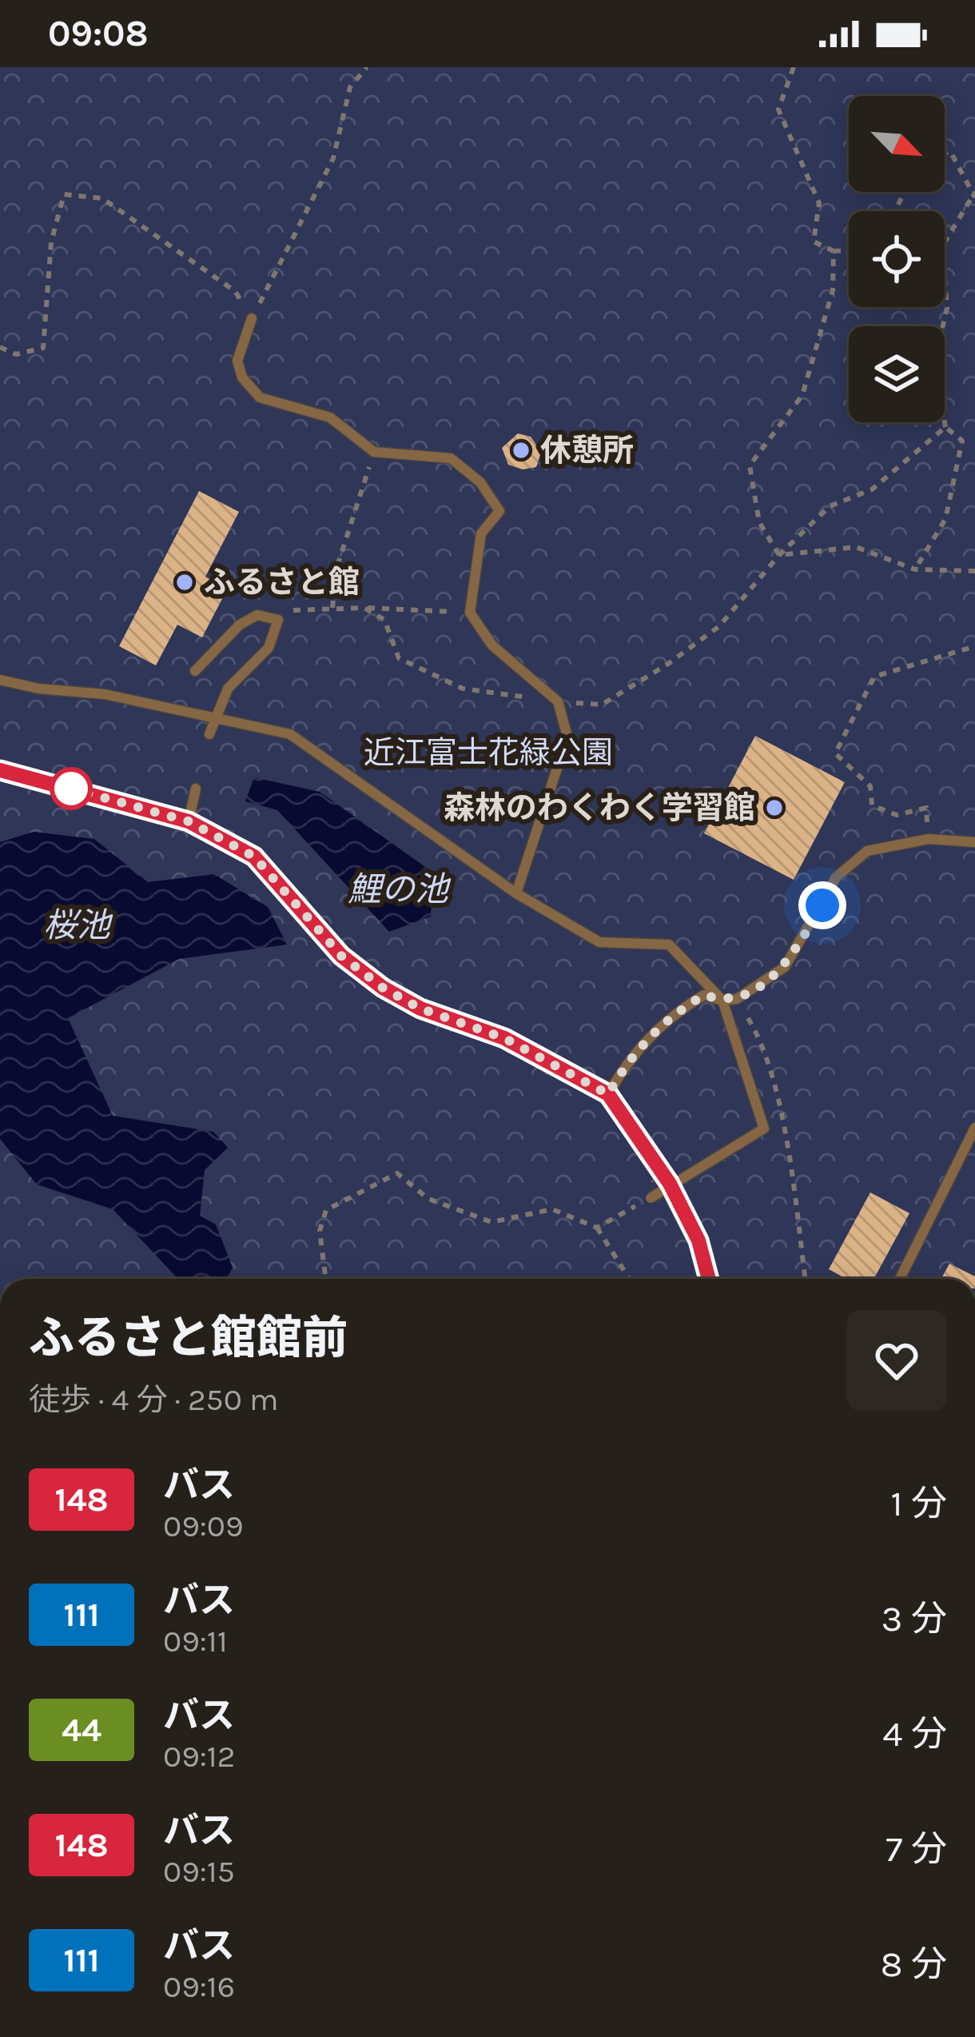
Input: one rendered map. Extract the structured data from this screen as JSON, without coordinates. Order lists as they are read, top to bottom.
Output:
{
  "water": ["鯉の池", "桜池"],
  "parks": ["近江富士花緑公園"],
  "places": ["休憩所", "ふるさと館", "森林のわくわく学習館"],
  "lines": ["bus line 148"],
  "north": "bottom right",
  "page": {
    "status": "09:08",
    "heading": ["ふるさと館館前", "徒歩 · 4 分 · 250 m"],
    "list": [
      {
        "mark": "148",
        "name": "バス",
        "note": "09:09",
        "value": "1 分"
      },
      {
        "mark": "111",
        "name": "バス",
        "note": "09:11",
        "value": "3 分"
      },
      {
        "mark": "44",
        "name": "バス",
        "note": "09:12",
        "value": "4 分"
      },
      {
        "mark": "148",
        "name": "バス",
        "note": "09:15",
        "value": "7 分"
      },
      {
        "mark": "111",
        "name": "バス",
        "note": "09:16",
        "value": "8 分"
      }
    ]
  }
}
